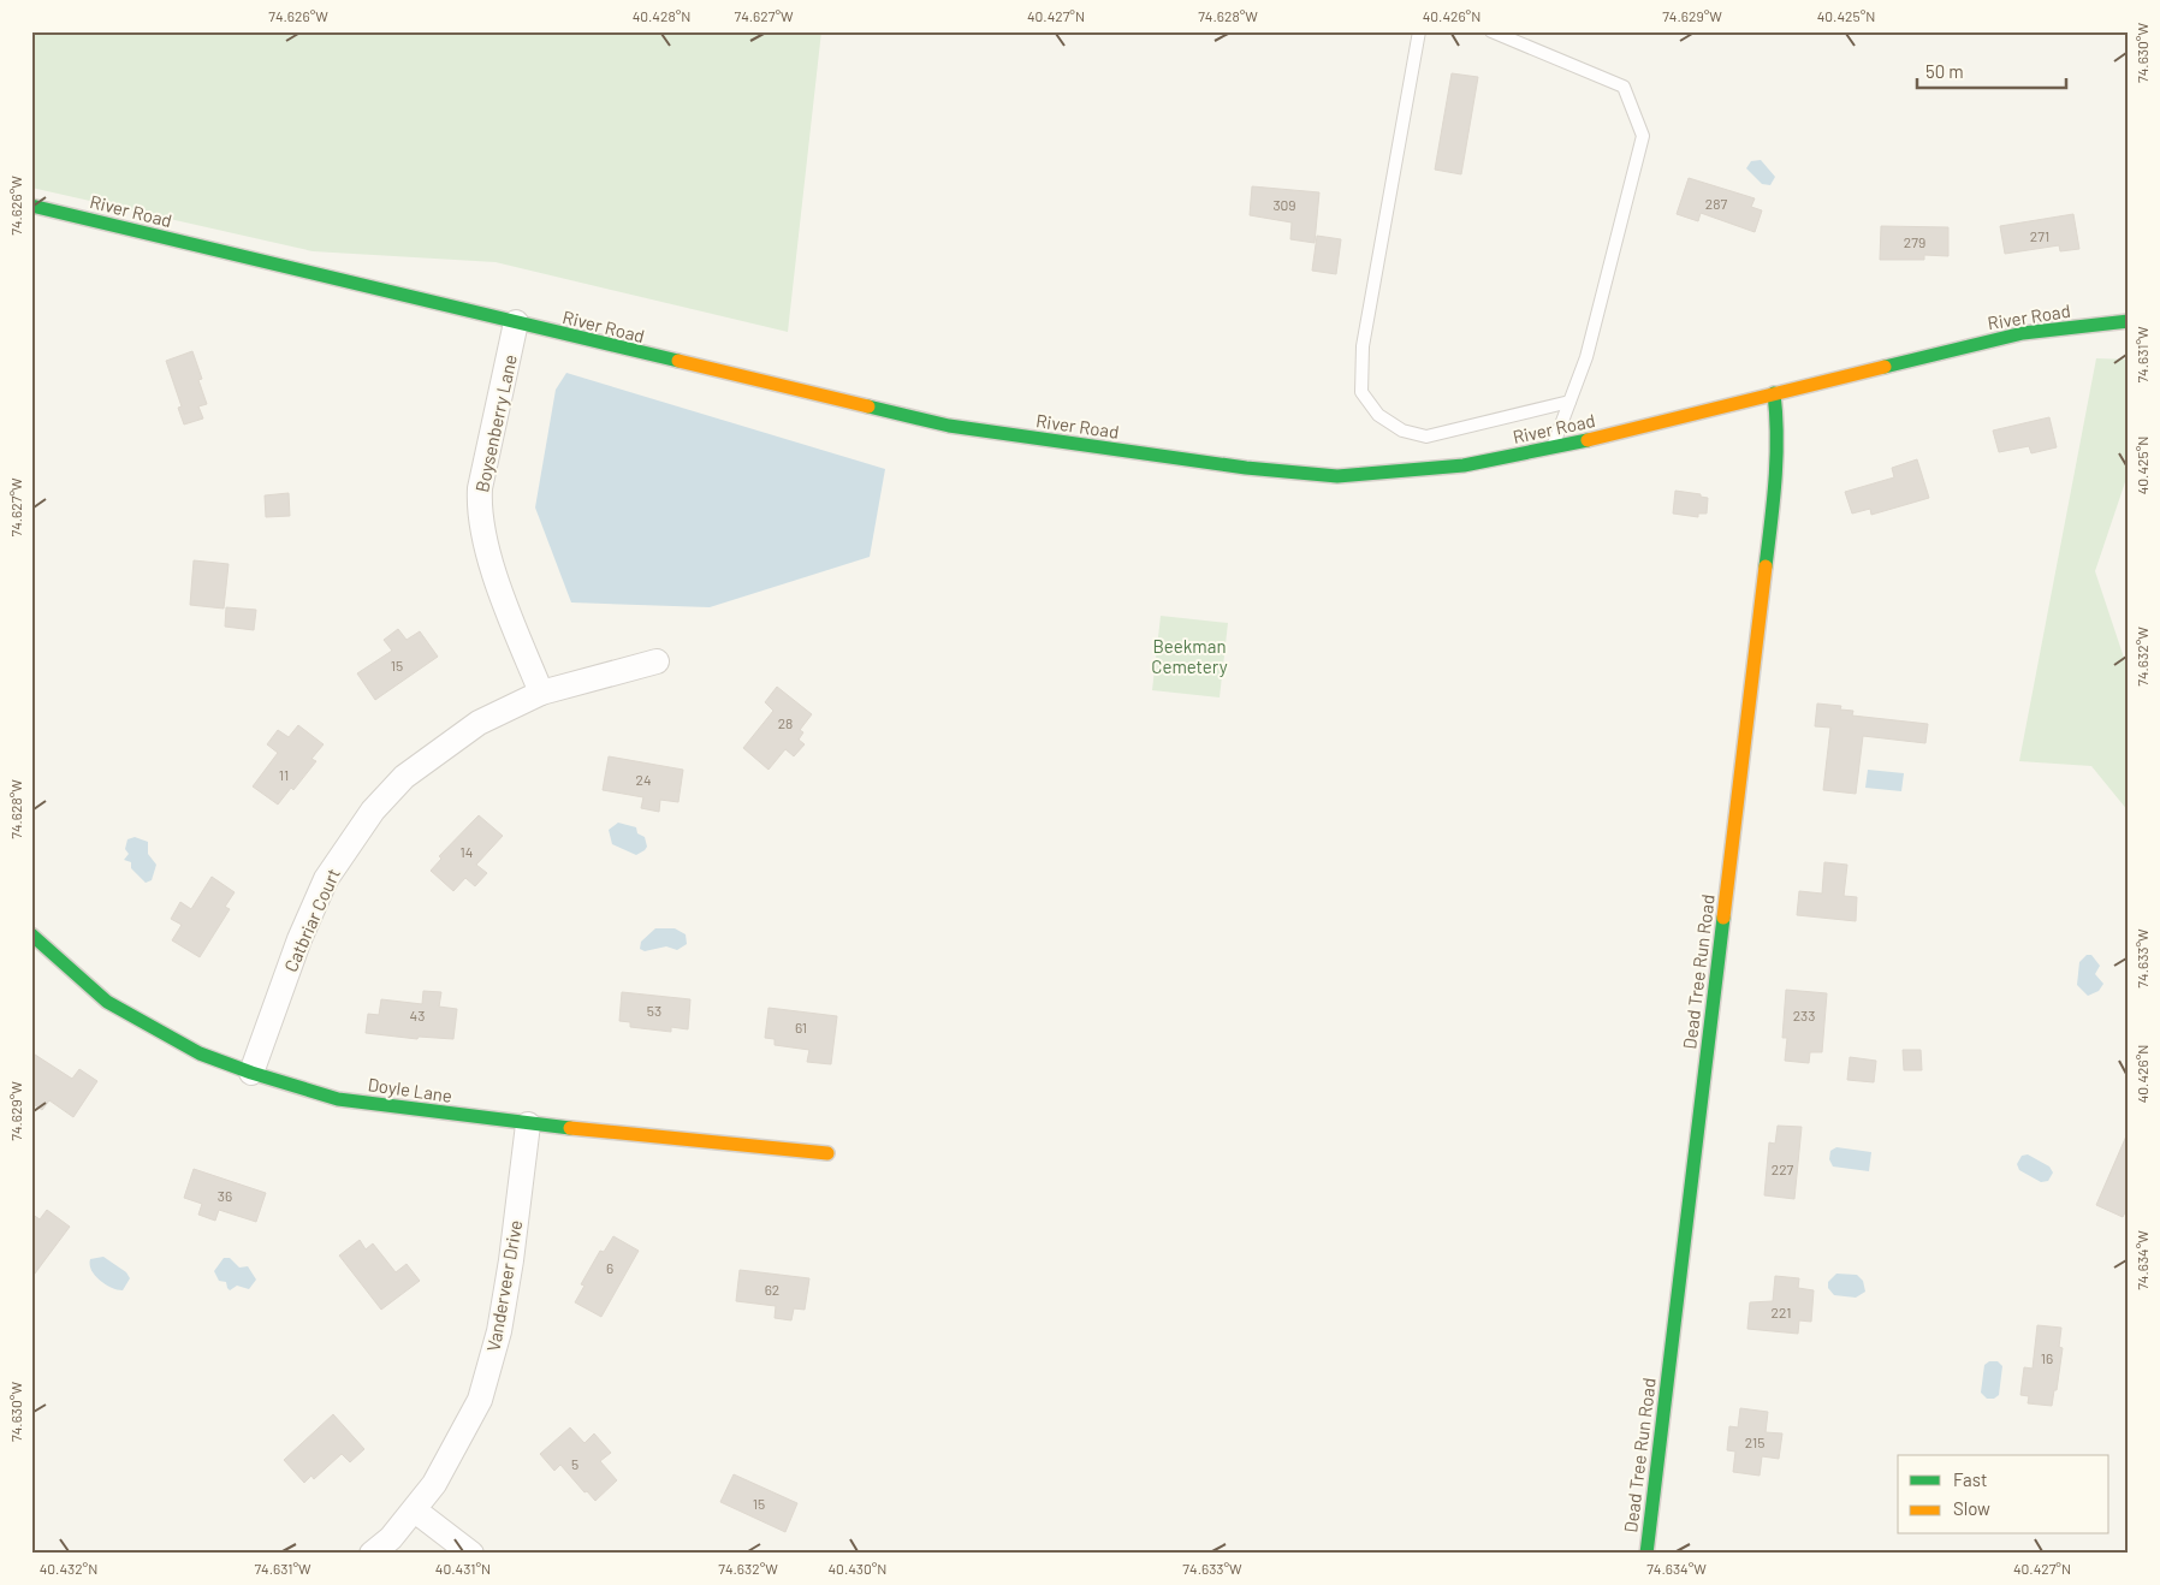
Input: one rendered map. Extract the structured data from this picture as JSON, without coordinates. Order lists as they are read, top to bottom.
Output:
{
  "streets": {
    "main road": ["River Road", "Dead Tree Run Road", "Doyle Lane"],
    "street": ["Boysenberry Lane", "Catbriar Court", "Vanderveer Drive"]
  },
  "crossings": [
    ["River Road", "Boysenberry Lane"],
    ["River Road", "Dead Tree Run Road"],
    ["Boysenberry Lane", "Catbriar Court"],
    ["Catbriar Court", "Doyle Lane"],
    ["Doyle Lane", "Vanderveer Drive"]
  ],
  "parks": ["Beekman Cemetery"],
  "house_numbers": [
    "287",
    "309",
    "271",
    "279",
    "15",
    "28",
    "11",
    "24",
    "14",
    "53",
    "43",
    "233",
    "61",
    "227",
    "36",
    "6",
    "62",
    "221",
    "16",
    "215",
    "5",
    "15"
  ],
  "legend": ["Fast", "Slow"],
  "scale_bar": "50 m",
  "coordinates": [
    "74.626°W",
    "40.428°N",
    "74.627°W",
    "40.427°N",
    "74.628°W",
    "40.426°N",
    "74.629°W",
    "40.425°N",
    "74.630°W",
    "74.631°W",
    "74.632°W",
    "74.633°W",
    "74.634°W",
    "40.432°N",
    "40.431°N",
    "40.430°N"
  ]
}
